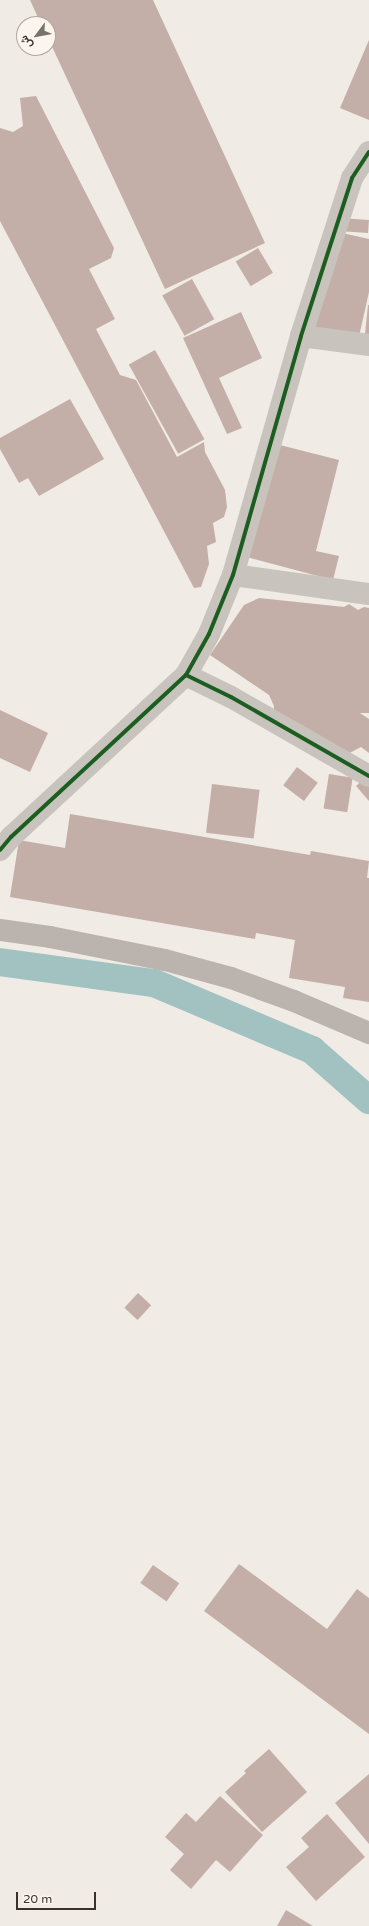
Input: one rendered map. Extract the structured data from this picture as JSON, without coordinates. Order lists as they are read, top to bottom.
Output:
{
  "scale_bar": "20 m",
  "north": "bottom left"
}
